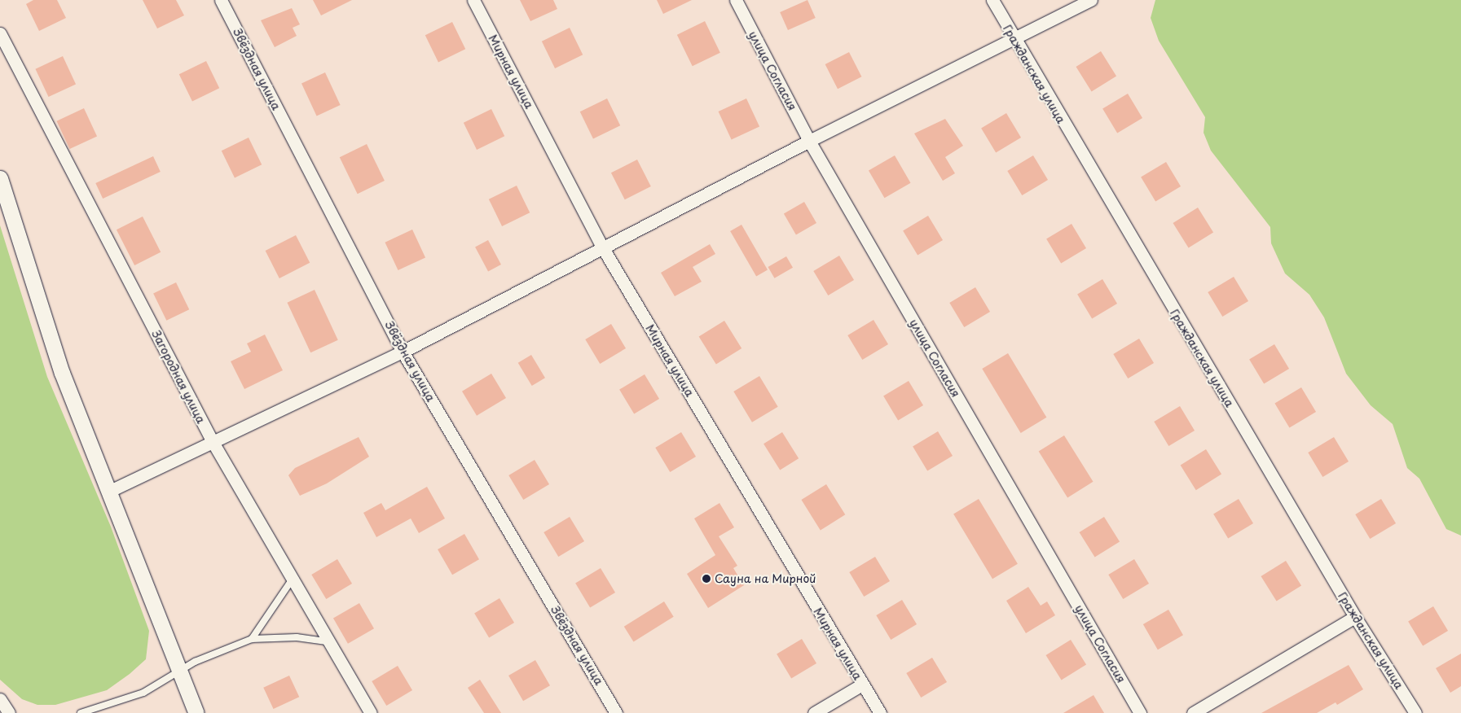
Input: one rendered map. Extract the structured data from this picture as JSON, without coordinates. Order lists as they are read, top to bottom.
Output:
{
  "streets": {
    "street": [
      "Звёздная улица",
      "улица Согласия",
      "Мирная улица",
      "Гражданская улица",
      "Загородная улица"
    ]
  },
  "places": ["Сауна на Мирной"]
}
